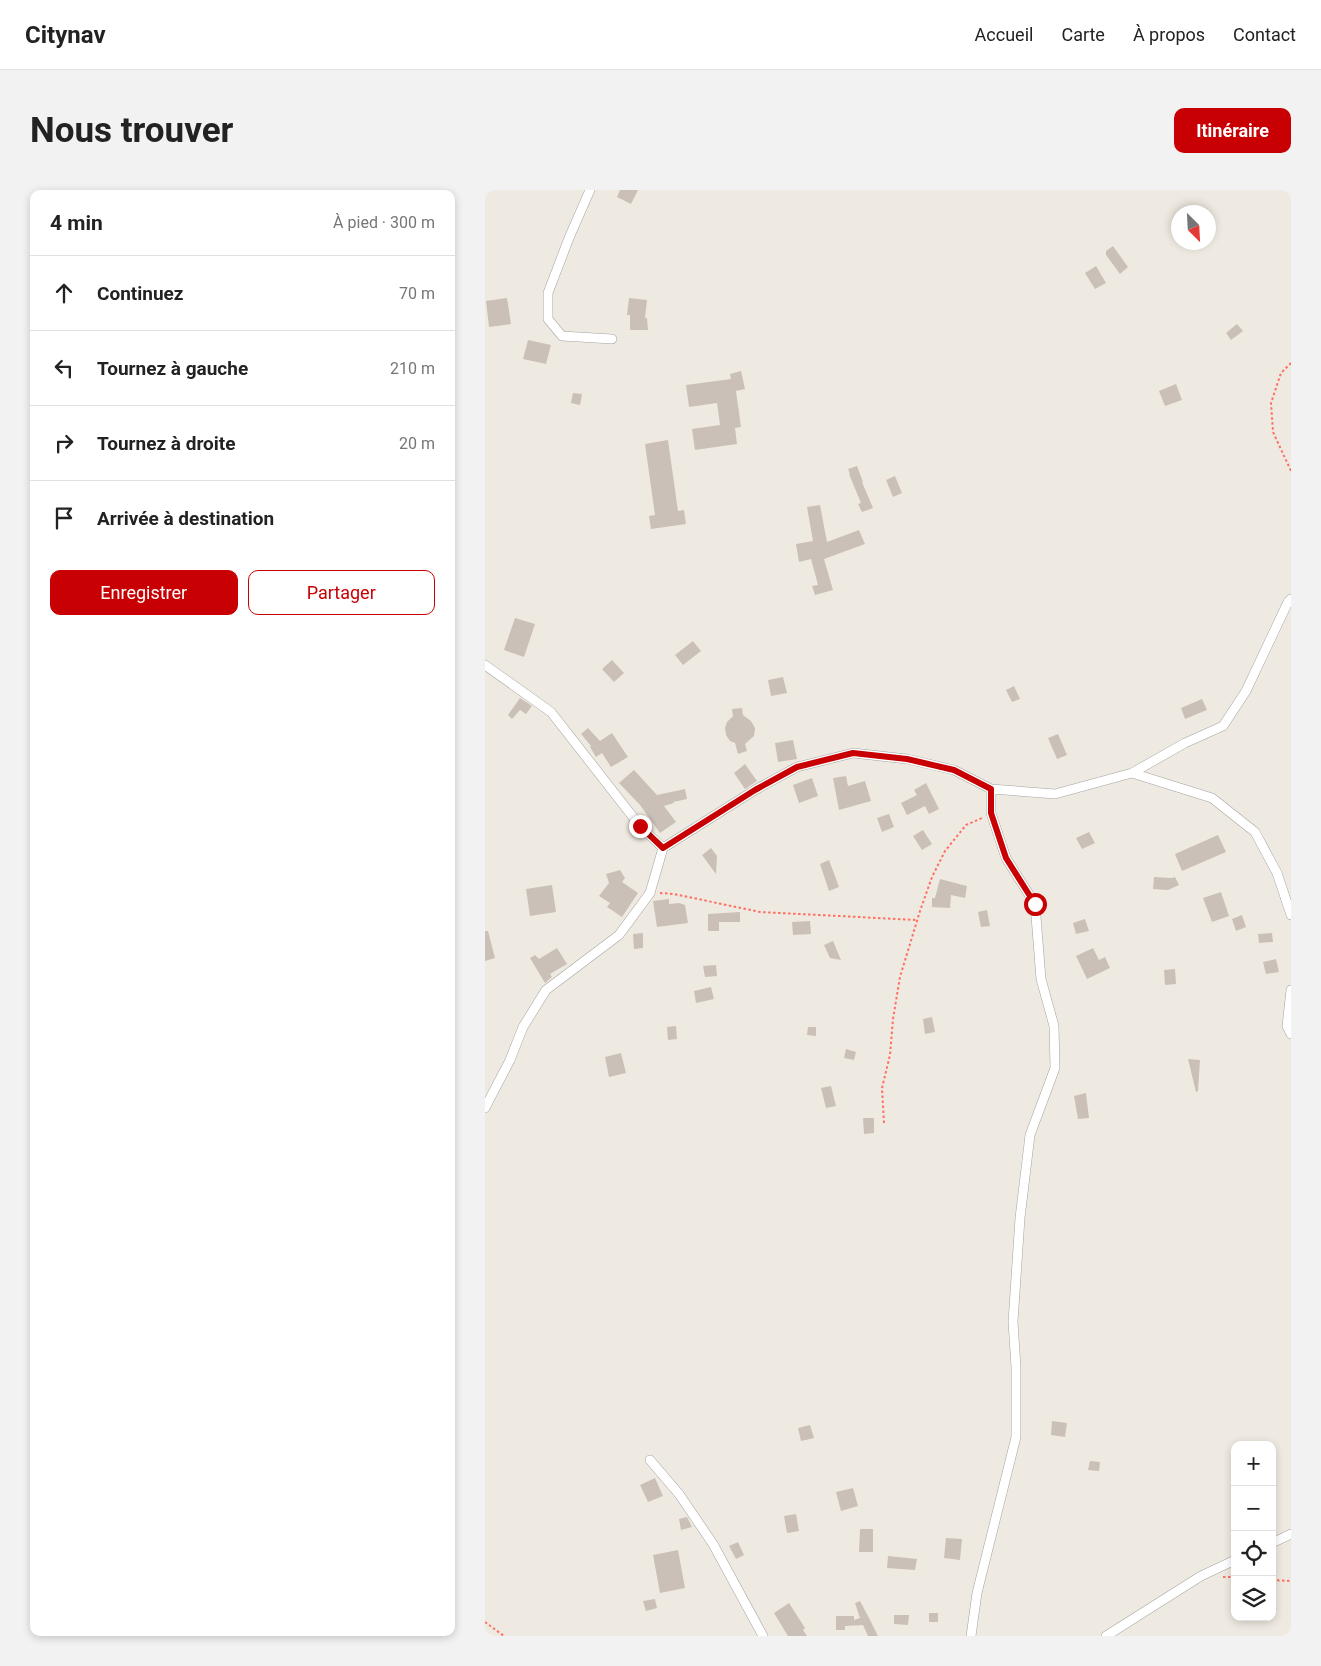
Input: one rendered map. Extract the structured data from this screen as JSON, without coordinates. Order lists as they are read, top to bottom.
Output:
{
  "north": "bottom right",
  "page": {
    "header": "Citynav",
    "nav": [
      "Accueil",
      "Carte",
      "À propos",
      "Contact"
    ],
    "buttons": [
      "Itinéraire",
      ["Enregistrer", "Partager"]
    ],
    "title": "Nous trouver",
    "heading": ["4 min", "À pied · 300 m"],
    "list": [
      ["Continuez", "70 m"],
      ["Tournez à gauche", "210 m"],
      ["Tournez à droite", "20 m"],
      "Arrivée à destination"
    ],
    "map_buttons": ["+", "−"]
  }
}
